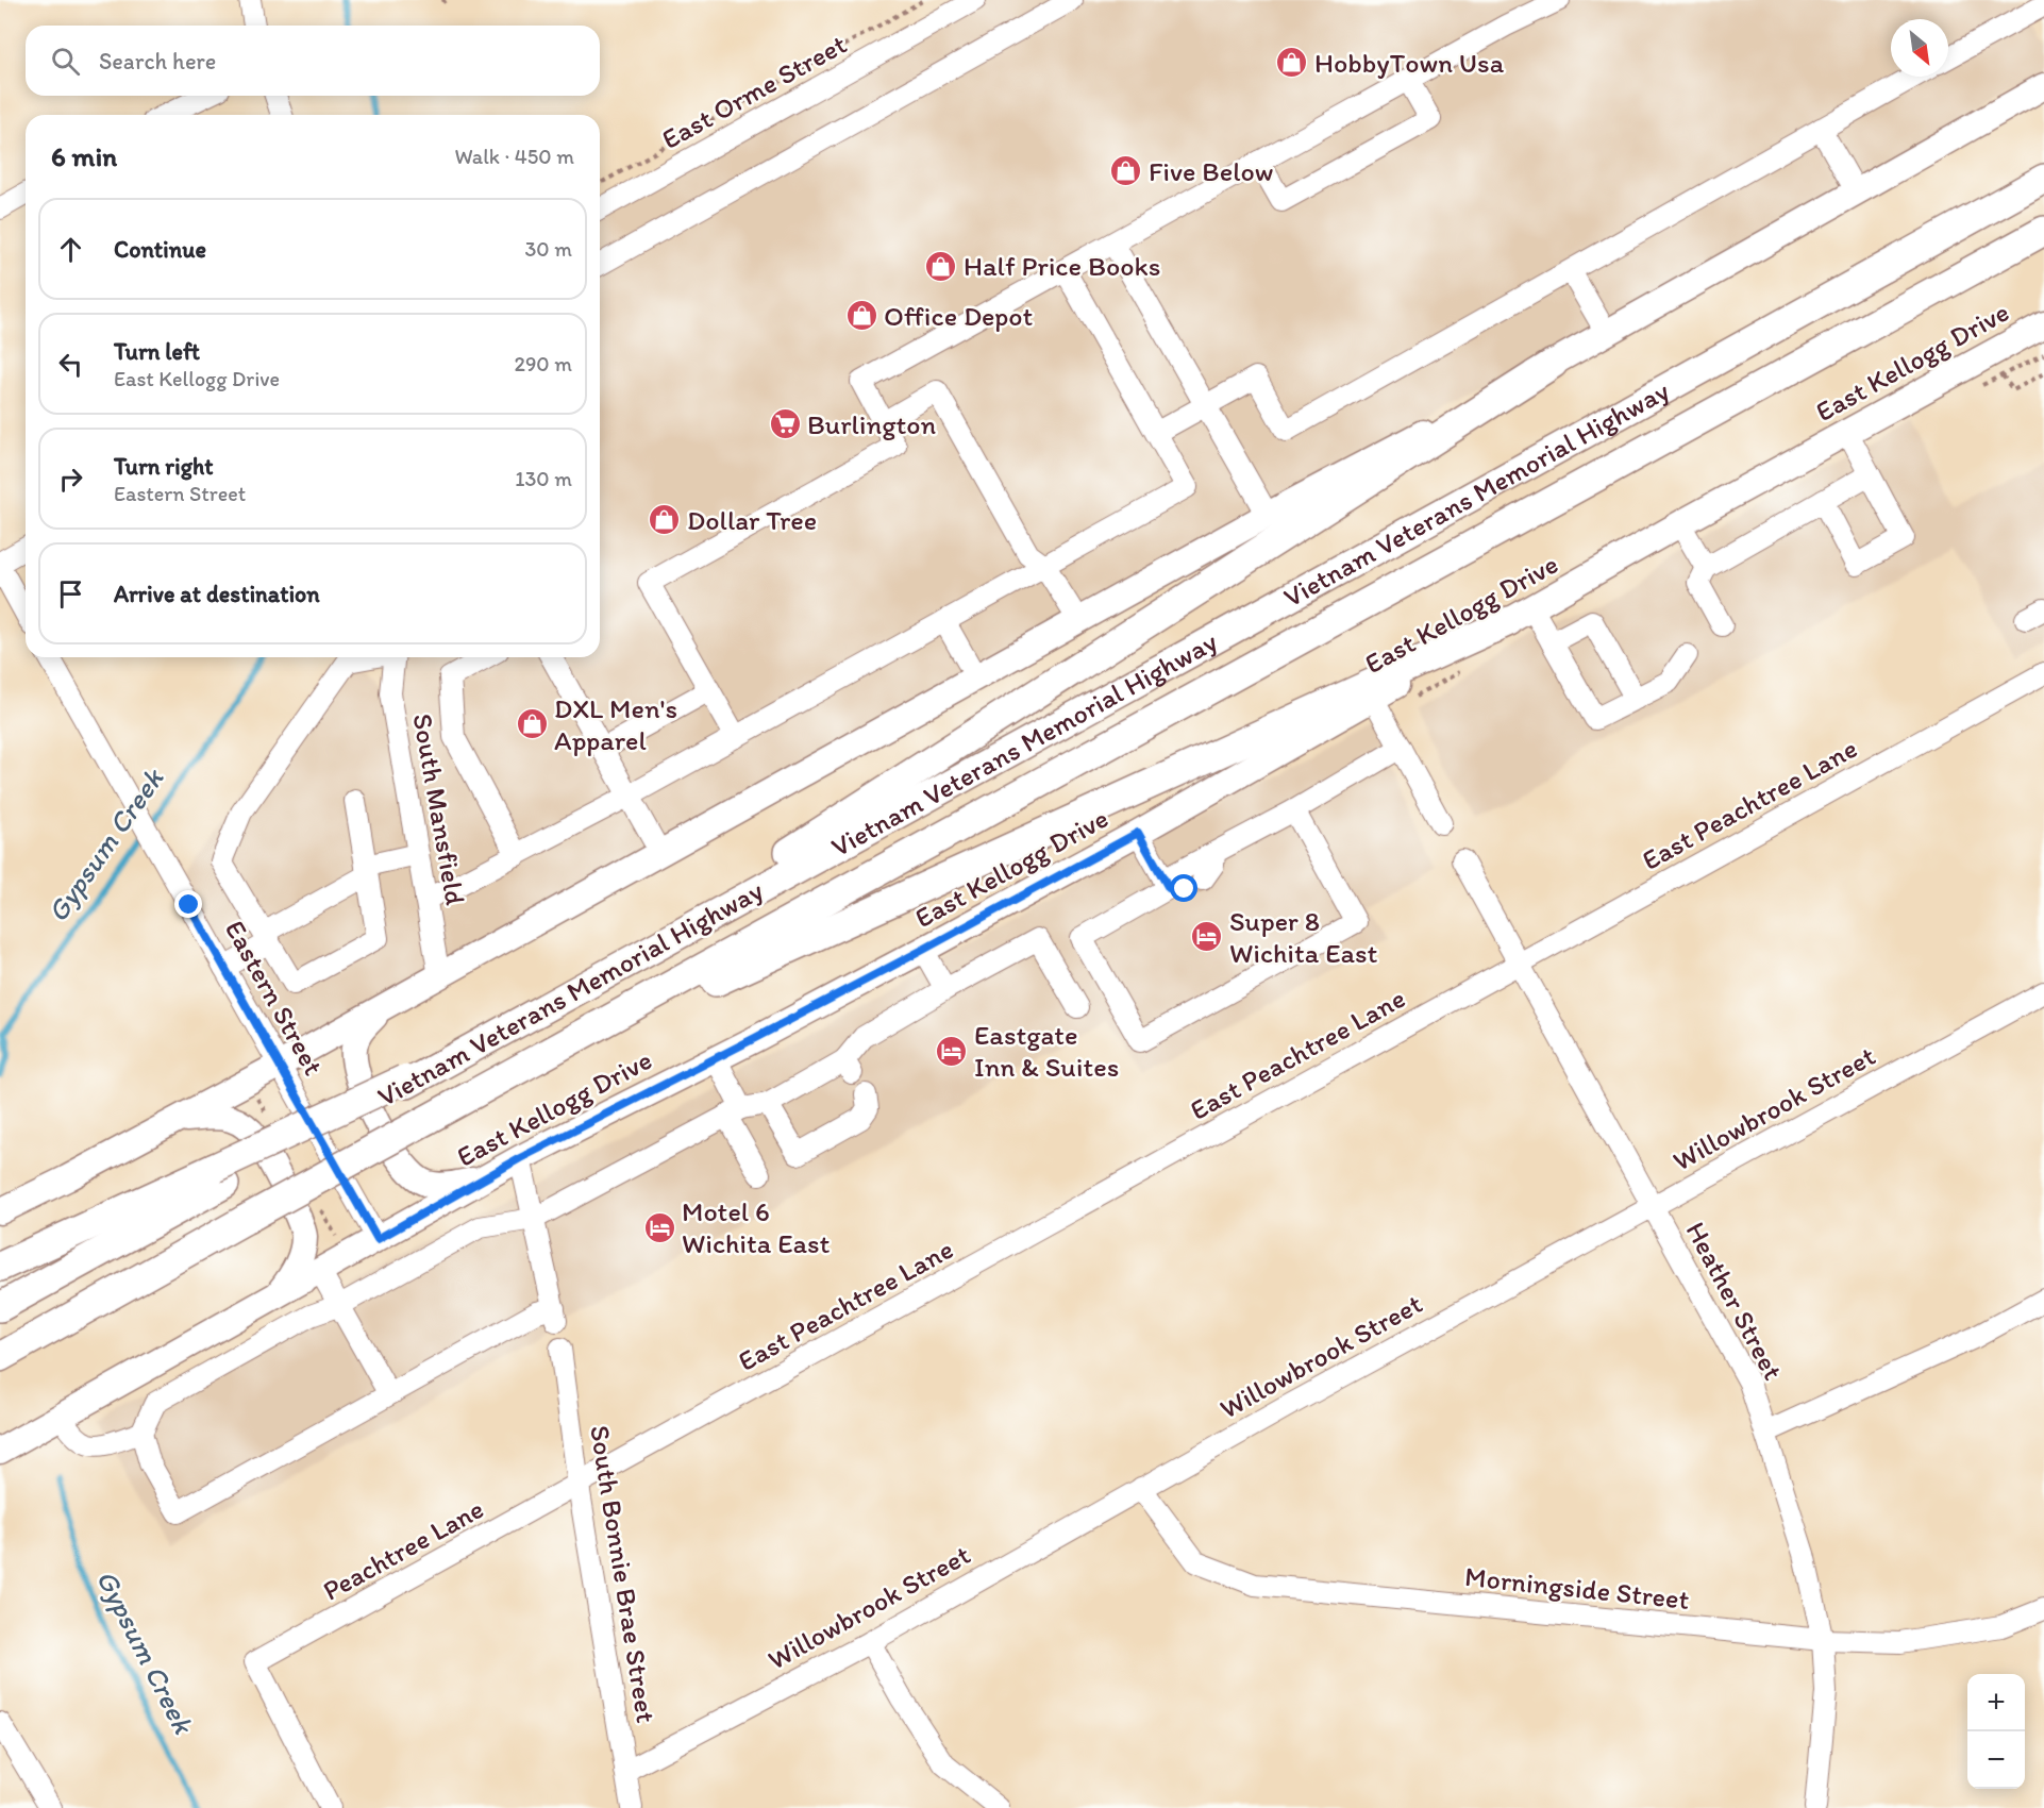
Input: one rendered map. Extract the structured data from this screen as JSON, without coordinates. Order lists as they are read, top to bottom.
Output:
{
  "streets": {
    "highway": ["Vietnam Veterans Memorial Highway"],
    "main road": ["East Kellogg Drive"],
    "street": [
      "East Orme Street",
      "East Peachtree Lane",
      "South Mansfield",
      "Eastern Street",
      "Willowbrook Street",
      "Heather Street",
      "Peachtree Lane",
      "South Bonnie Brae Street",
      "Morningside Street"
    ]
  },
  "crossings": [
    ["East Kellogg Drive", "Eastern Street"],
    ["East Peachtree Lane", "Heather Street"],
    ["East Peachtree Lane", "Peachtree Lane"],
    ["East Peachtree Lane", "South Bonnie Brae Street"],
    ["Willowbrook Street", "Heather Street"],
    ["Willowbrook Street", "South Bonnie Brae Street"],
    ["Willowbrook Street", "Morningside Street"],
    ["Heather Street", "Morningside Street"],
    ["Peachtree Lane", "South Bonnie Brae Street"]
  ],
  "water": ["Gypsum Creek"],
  "places": {
    "shop": [
      "HobbyTown Usa",
      "Five Below",
      "Half Price Books",
      "Office Depot",
      "Dollar Tree",
      "DXL Men's Apparel"
    ],
    "supermarket": ["Burlington"],
    "hotel": ["Super 8 Wichita East", "Eastgate Inn & Suites", "Motel 6 Wichita East"]
  },
  "north": "bottom right",
  "page": {
    "search": "Search here",
    "heading": ["6 min", "Walk · 450 m"],
    "list": [
      ["Continue", "30 m"],
      ["Turn left", "East Kellogg Drive", "290 m"],
      ["Turn right", "Eastern Street", "130 m"],
      "Arrive at destination"
    ],
    "map_buttons": ["+", "−"]
  }
}
